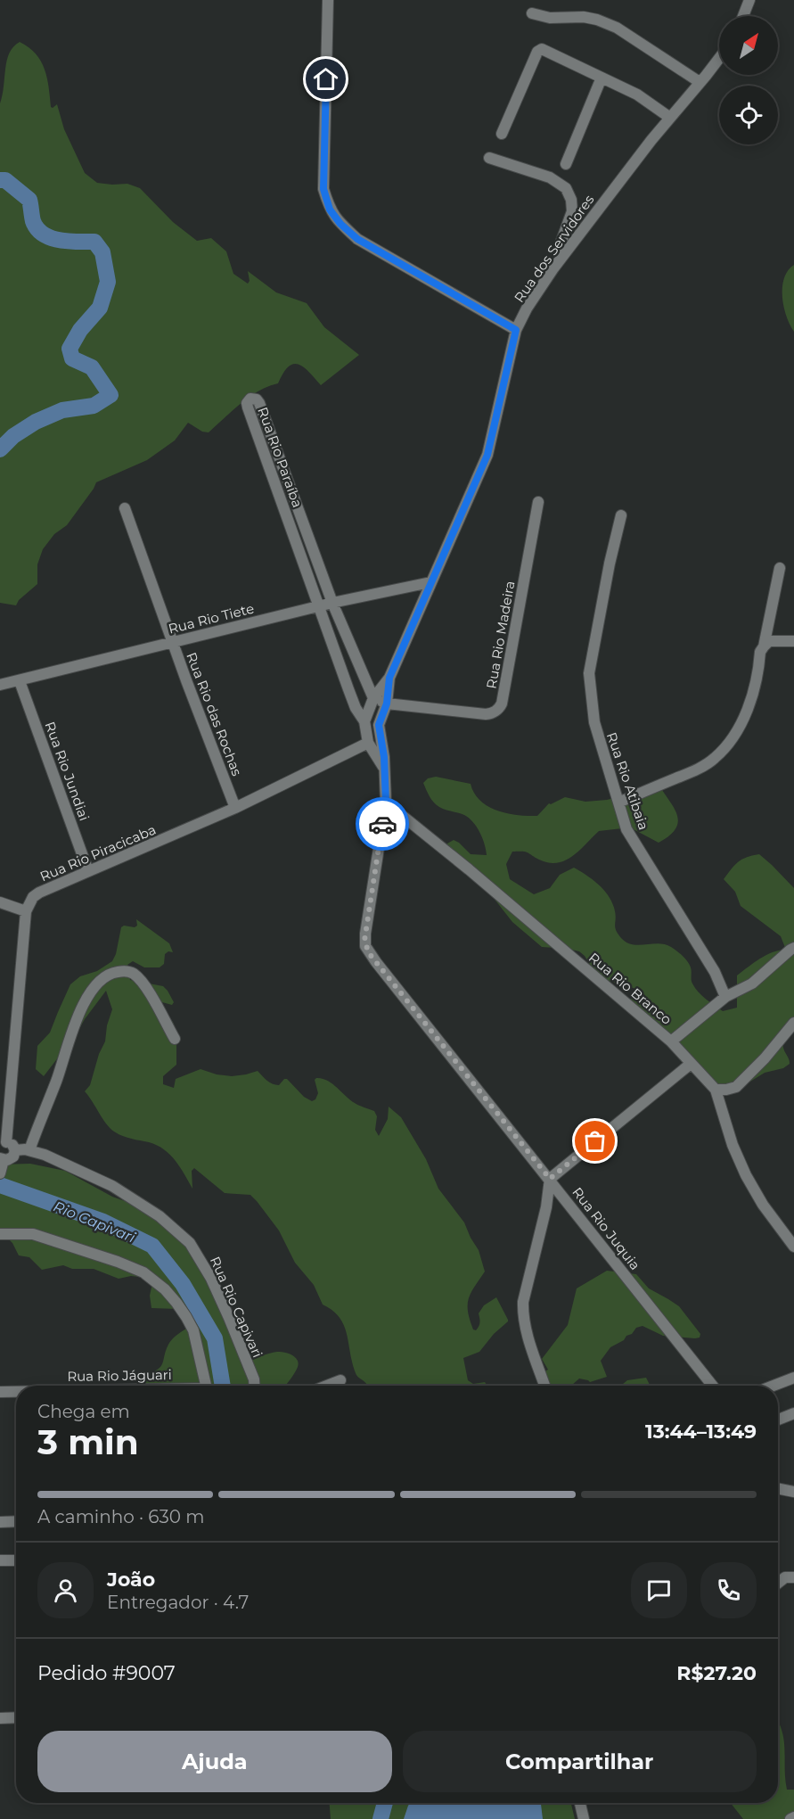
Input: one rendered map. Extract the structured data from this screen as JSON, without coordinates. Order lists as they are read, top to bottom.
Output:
{
  "streets": {
    "street": [
      "Rua dos Servidores",
      "Rua Rio Paraíba",
      "Rua Rio Tiete",
      "Rua Rio Madeira",
      "Rua Rio das Rochas",
      "Rua Rio Jundiai",
      "Rua Rio Atibaia",
      "Rua Rio Piracicaba",
      "Rua Rio Branco",
      "Rua Rio Juquia",
      "Rua Rio Capivari",
      "Rua Rio Jáguari"
    ]
  },
  "crossings": [
    ["Rua dos Servidores", "Rua Rio Paraíba"],
    ["Rua dos Servidores", "Rua Rio Tiete"],
    ["Rua dos Servidores", "Rua Rio Madeira"],
    ["Rua dos Servidores", "Rua Rio Juquia"],
    ["Rua Rio Paraíba", "Rua Rio Tiete"],
    ["Rua Rio Paraíba", "Rua Rio Madeira"],
    ["Rua Rio Paraíba", "Rua Rio Piracicaba"],
    ["Rua Rio Paraíba", "Rua Rio Juquia"],
    ["Rua Rio Tiete", "Rua Rio das Rochas"],
    ["Rua Rio Tiete", "Rua Rio Jundiai"],
    ["Rua Rio das Rochas", "Rua Rio Piracicaba"],
    ["Rua Rio Jundiai", "Rua Rio Piracicaba"],
    ["Rua Rio Piracicaba", "Rua Rio Juquia"],
    ["Rua Rio Branco", "Rua Rio Juquia"]
  ],
  "water": ["Rio Capivari"],
  "north": "top right",
  "page": {
    "heading": ["3 min", "Chega em", "13:44–13:49"],
    "panel": [
      "João",
      "Entregador · 4.7",
      "Pedido #9007",
      "R$27.20"
    ],
    "bar": "A caminho · 630 m",
    "buttons": ["Ajuda", "Compartilhar"]
  }
}
